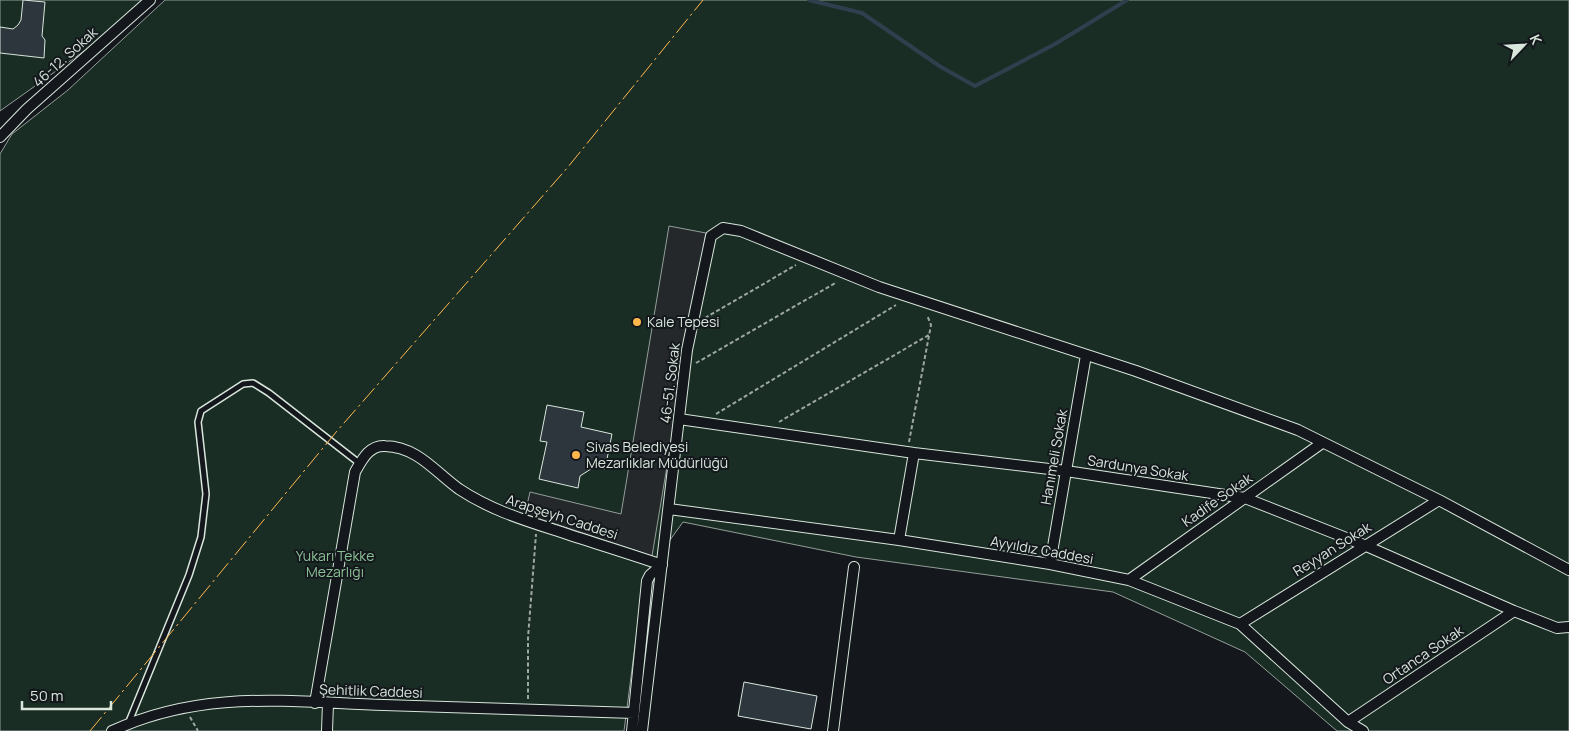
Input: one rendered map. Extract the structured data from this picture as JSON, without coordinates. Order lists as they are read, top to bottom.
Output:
{
  "streets": {
    "street": [
      "46-12. Sokak",
      "46-51. Sokak",
      "Hanımeli Sokak",
      "Sardunya Sokak",
      "Kadife Sokak",
      "Arapşeyh Caddesi",
      "Reyyan Sokak",
      "Ayyıldız Caddesi",
      "Ortanca Sokak",
      "Şehitlik Caddesi"
    ]
  },
  "crossings": [
    ["46-51. Sokak", "Sardunya Sokak"],
    ["46-51. Sokak", "Arapşeyh Caddesi"],
    ["46-51. Sokak", "Ayyıldız Caddesi"],
    ["Hanımeli Sokak", "Sardunya Sokak"],
    ["Hanımeli Sokak", "Ayyıldız Caddesi"],
    ["Sardunya Sokak", "Kadife Sokak"],
    ["Sardunya Sokak", "Reyyan Sokak"],
    ["Sardunya Sokak", "Ortanca Sokak"],
    ["Kadife Sokak", "Ayyıldız Caddesi"],
    ["Arapşeyh Caddesi", "Şehitlik Caddesi"],
    ["Reyyan Sokak", "Ayyıldız Caddesi"],
    ["Ayyıldız Caddesi", "Ortanca Sokak"]
  ],
  "parks": ["Yukarı Tekke Mezarlığı"],
  "places": ["Kale Tepesi", "Sivas Belediyesi Mezarlıklar Müdürlüğü"],
  "scale_bar": "50 m",
  "north": "top right"
}
